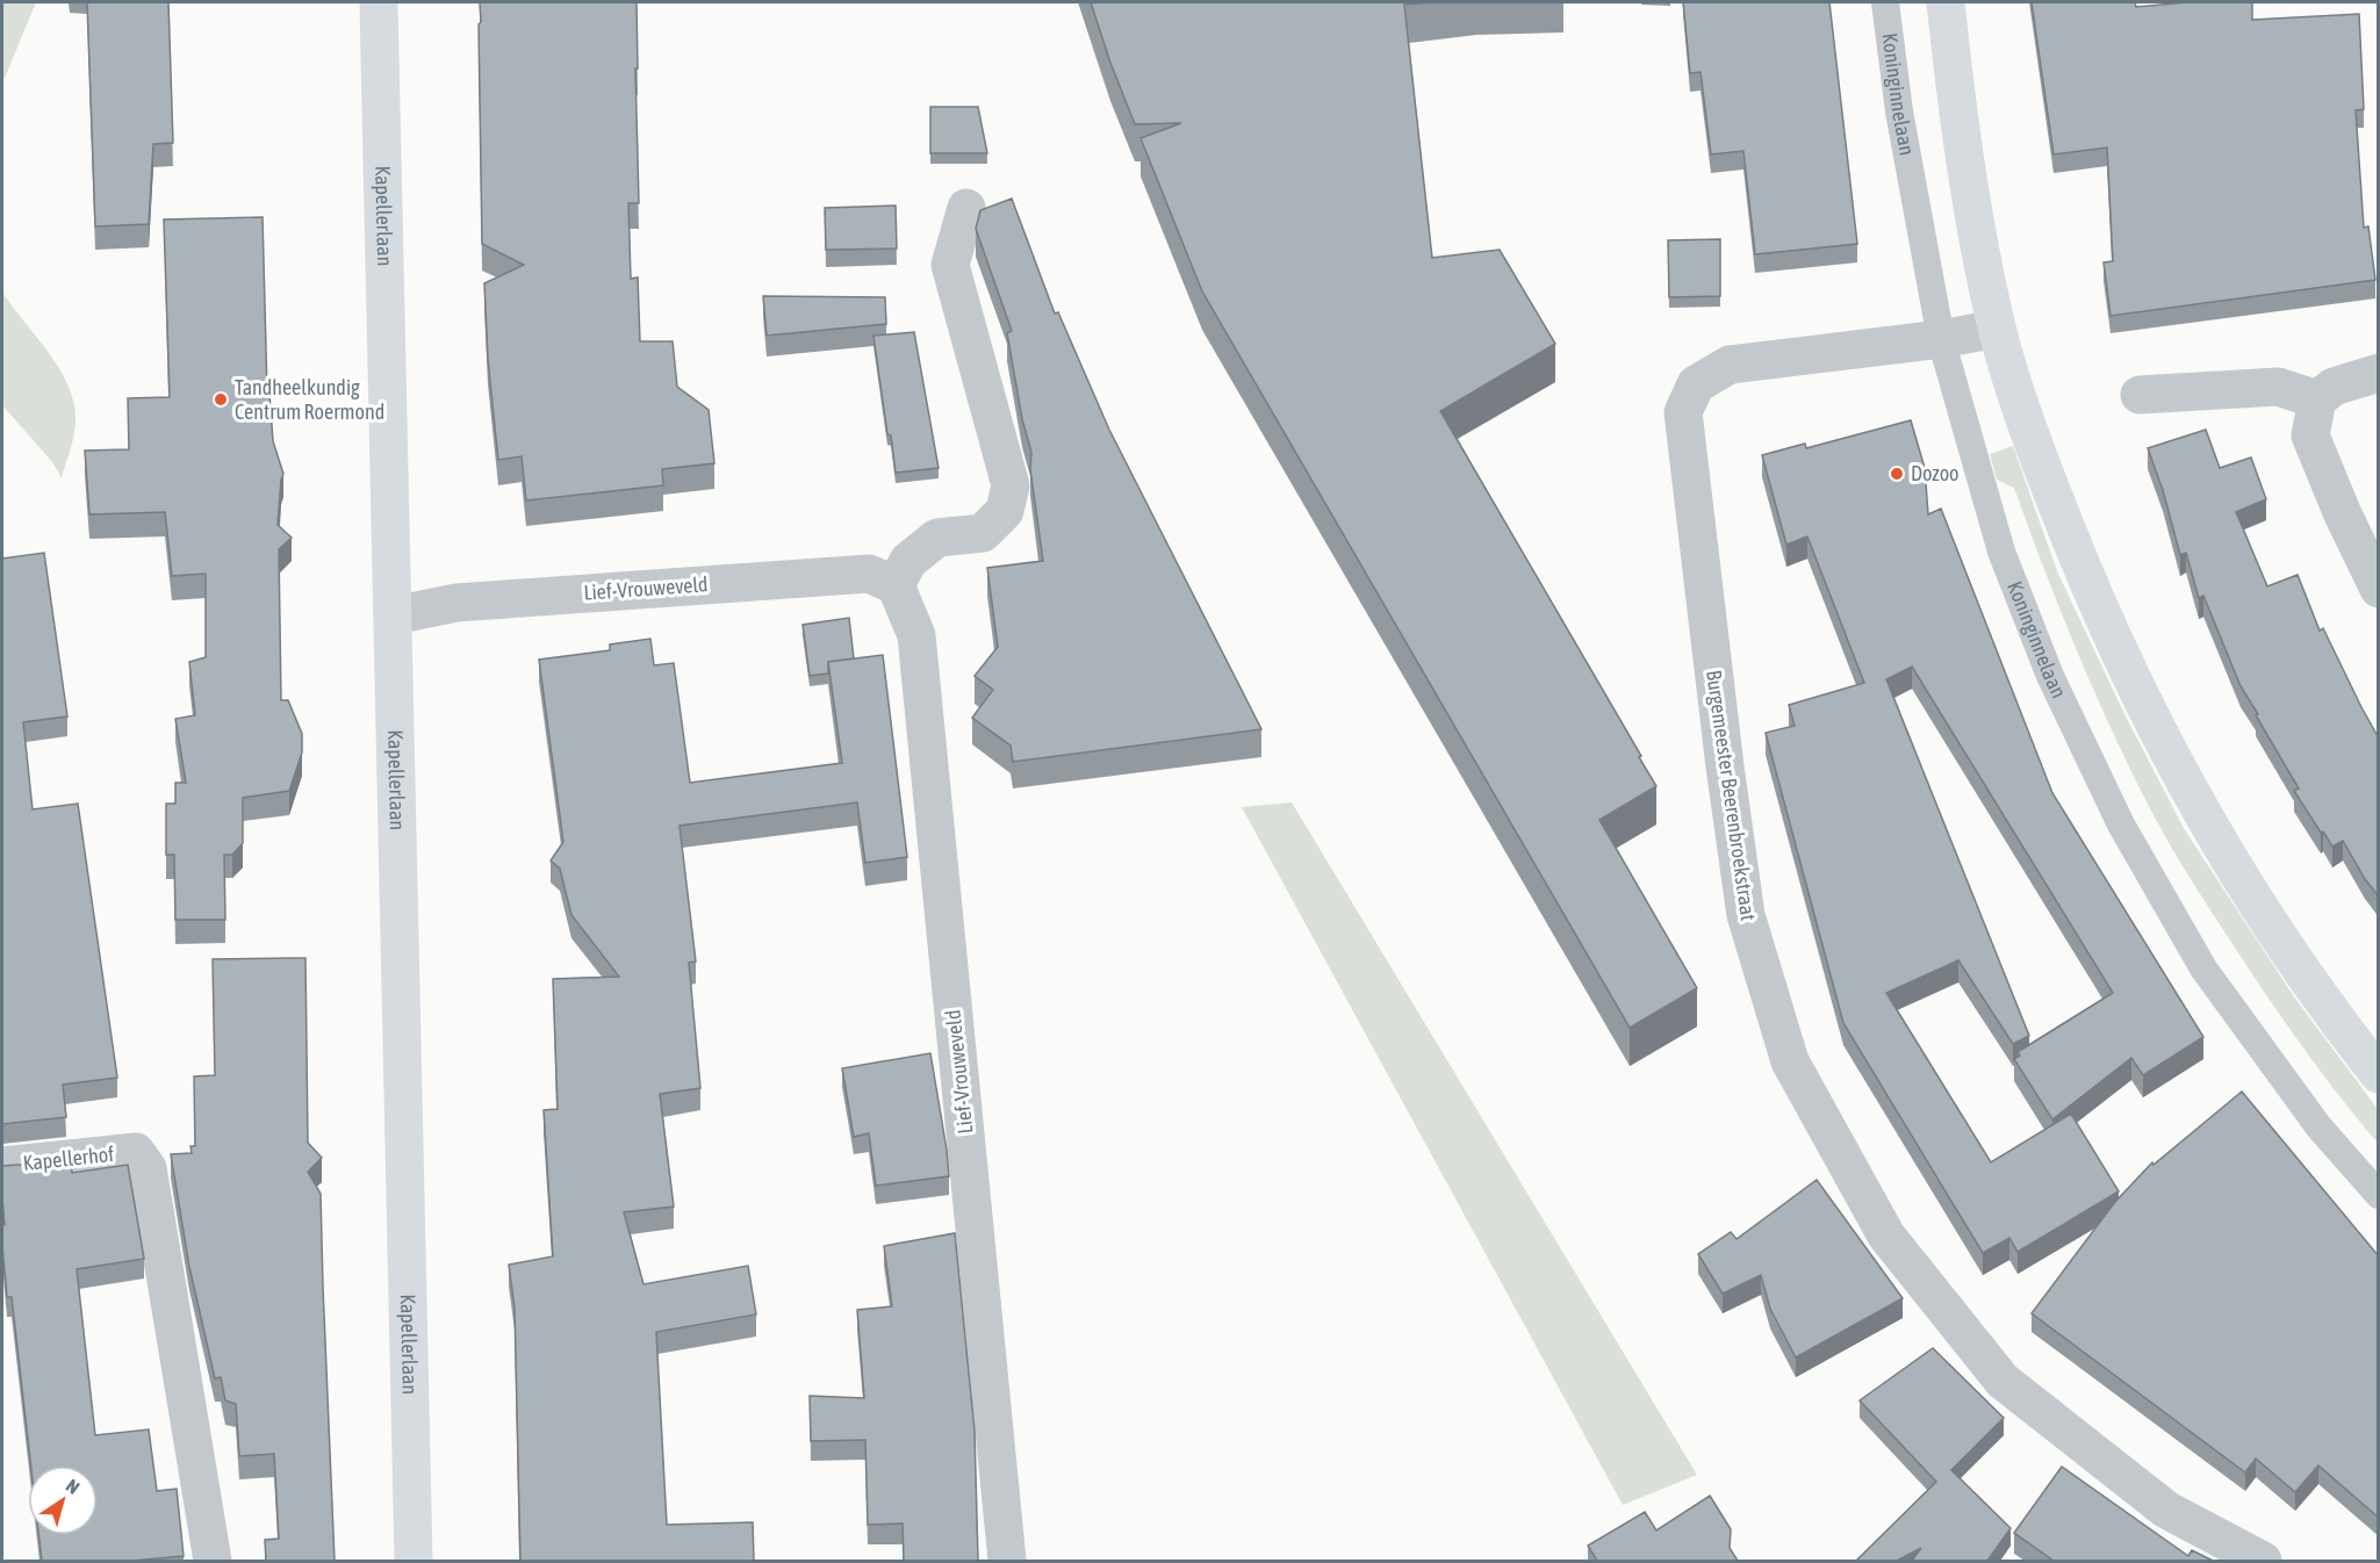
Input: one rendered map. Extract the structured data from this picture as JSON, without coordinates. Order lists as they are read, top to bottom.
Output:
{
  "streets": {
    "street": [
      "Kapellerlaan",
      "Lief-Vrouweveld",
      "Burgemeester Beerenbroekstraat",
      "Kapellerhof"
    ],
    "lane": ["Koninginnelaan"]
  },
  "crossings": [
    ["Koninginnelaan", "Burgemeester Beerenbroekstraat"],
    ["Kapellerlaan", "Lief-Vrouweveld"]
  ],
  "places": ["Tandheelkundig Centrum Roermond", "Dozoo"],
  "north": "top right"
}
